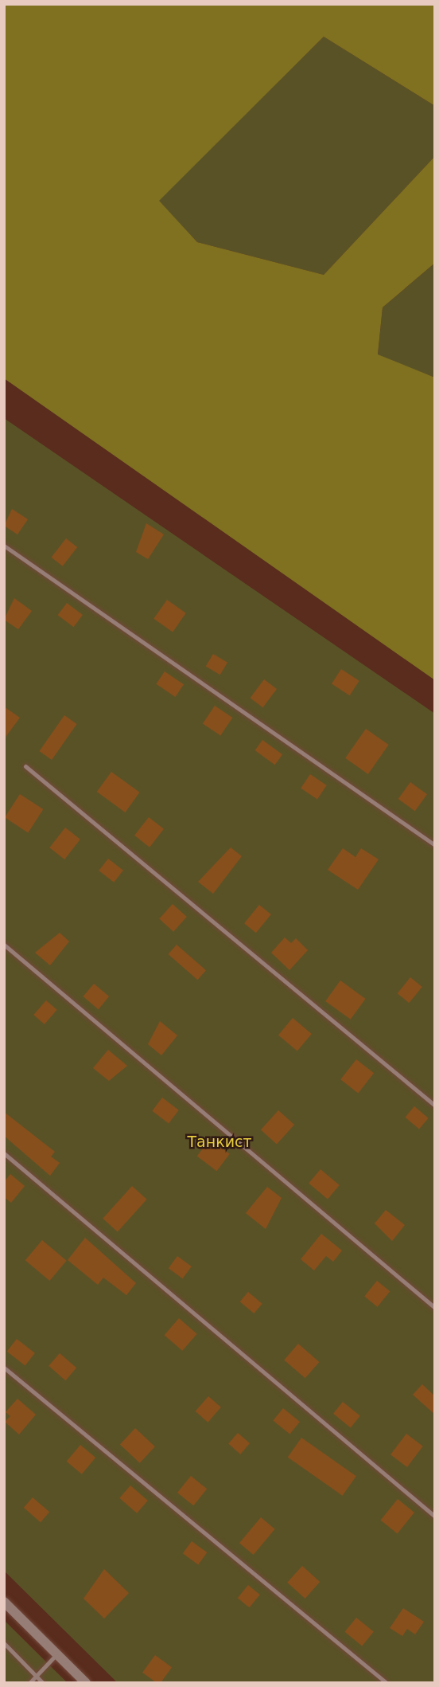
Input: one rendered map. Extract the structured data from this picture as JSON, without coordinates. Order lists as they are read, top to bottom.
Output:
{
  "parks": ["Танкист"]
}
